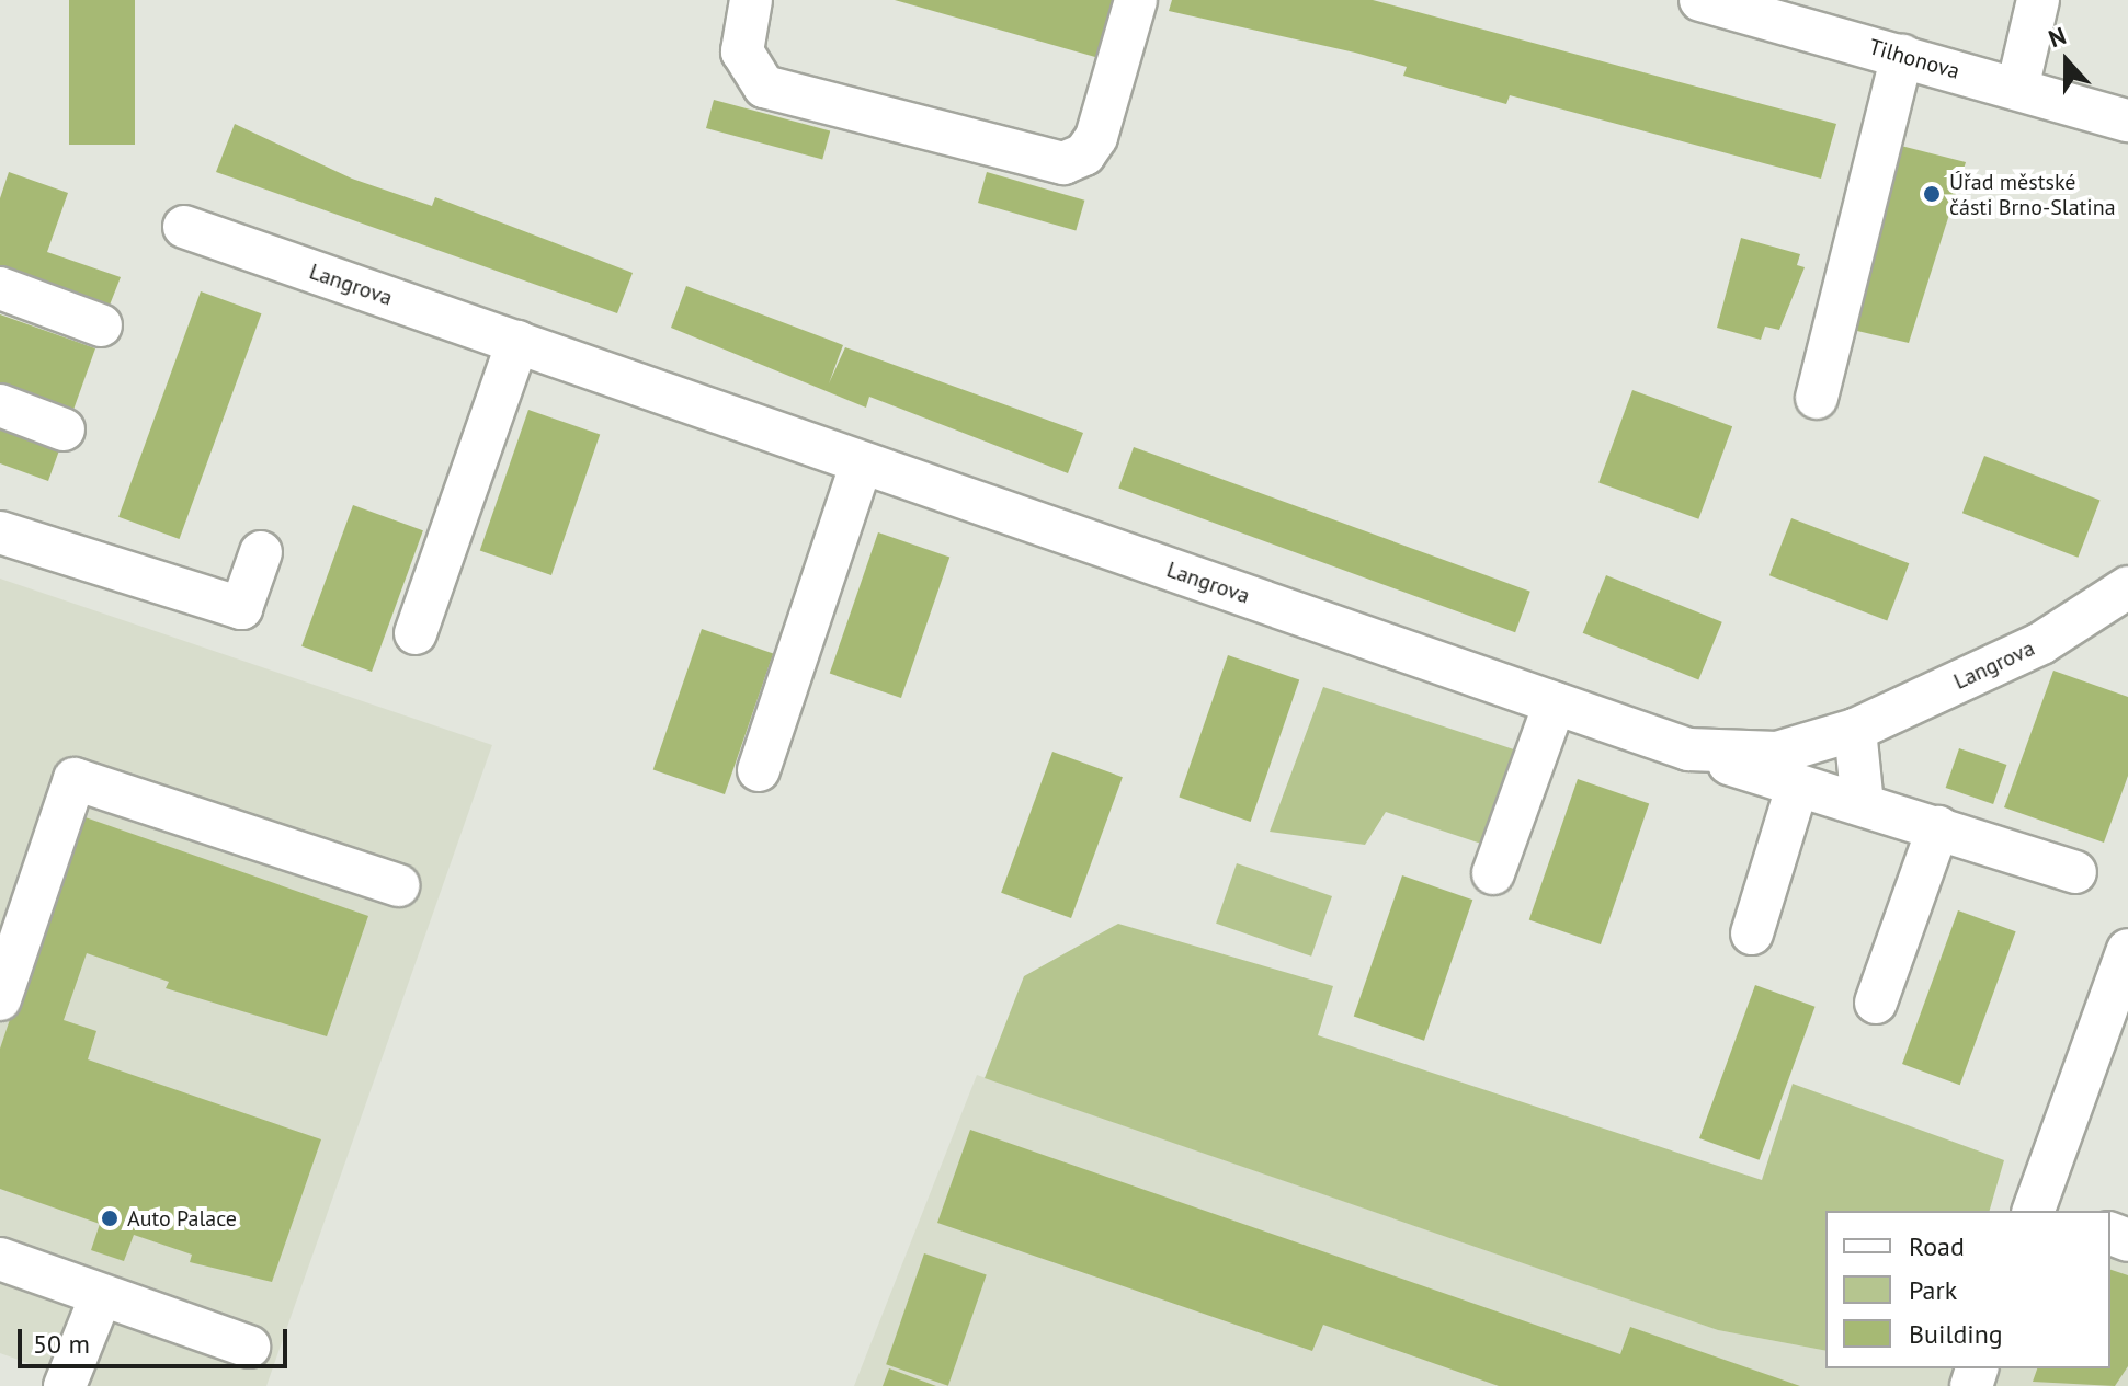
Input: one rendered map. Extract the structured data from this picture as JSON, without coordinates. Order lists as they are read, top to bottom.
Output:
{
  "streets": {
    "street": ["Tilhonova", "Langrova"]
  },
  "places": ["Úřad městské části Brno-Slatina", "Auto Palace"],
  "legend": ["Road", "Park", "Building"],
  "scale_bar": "50 m",
  "north": "top"
}
